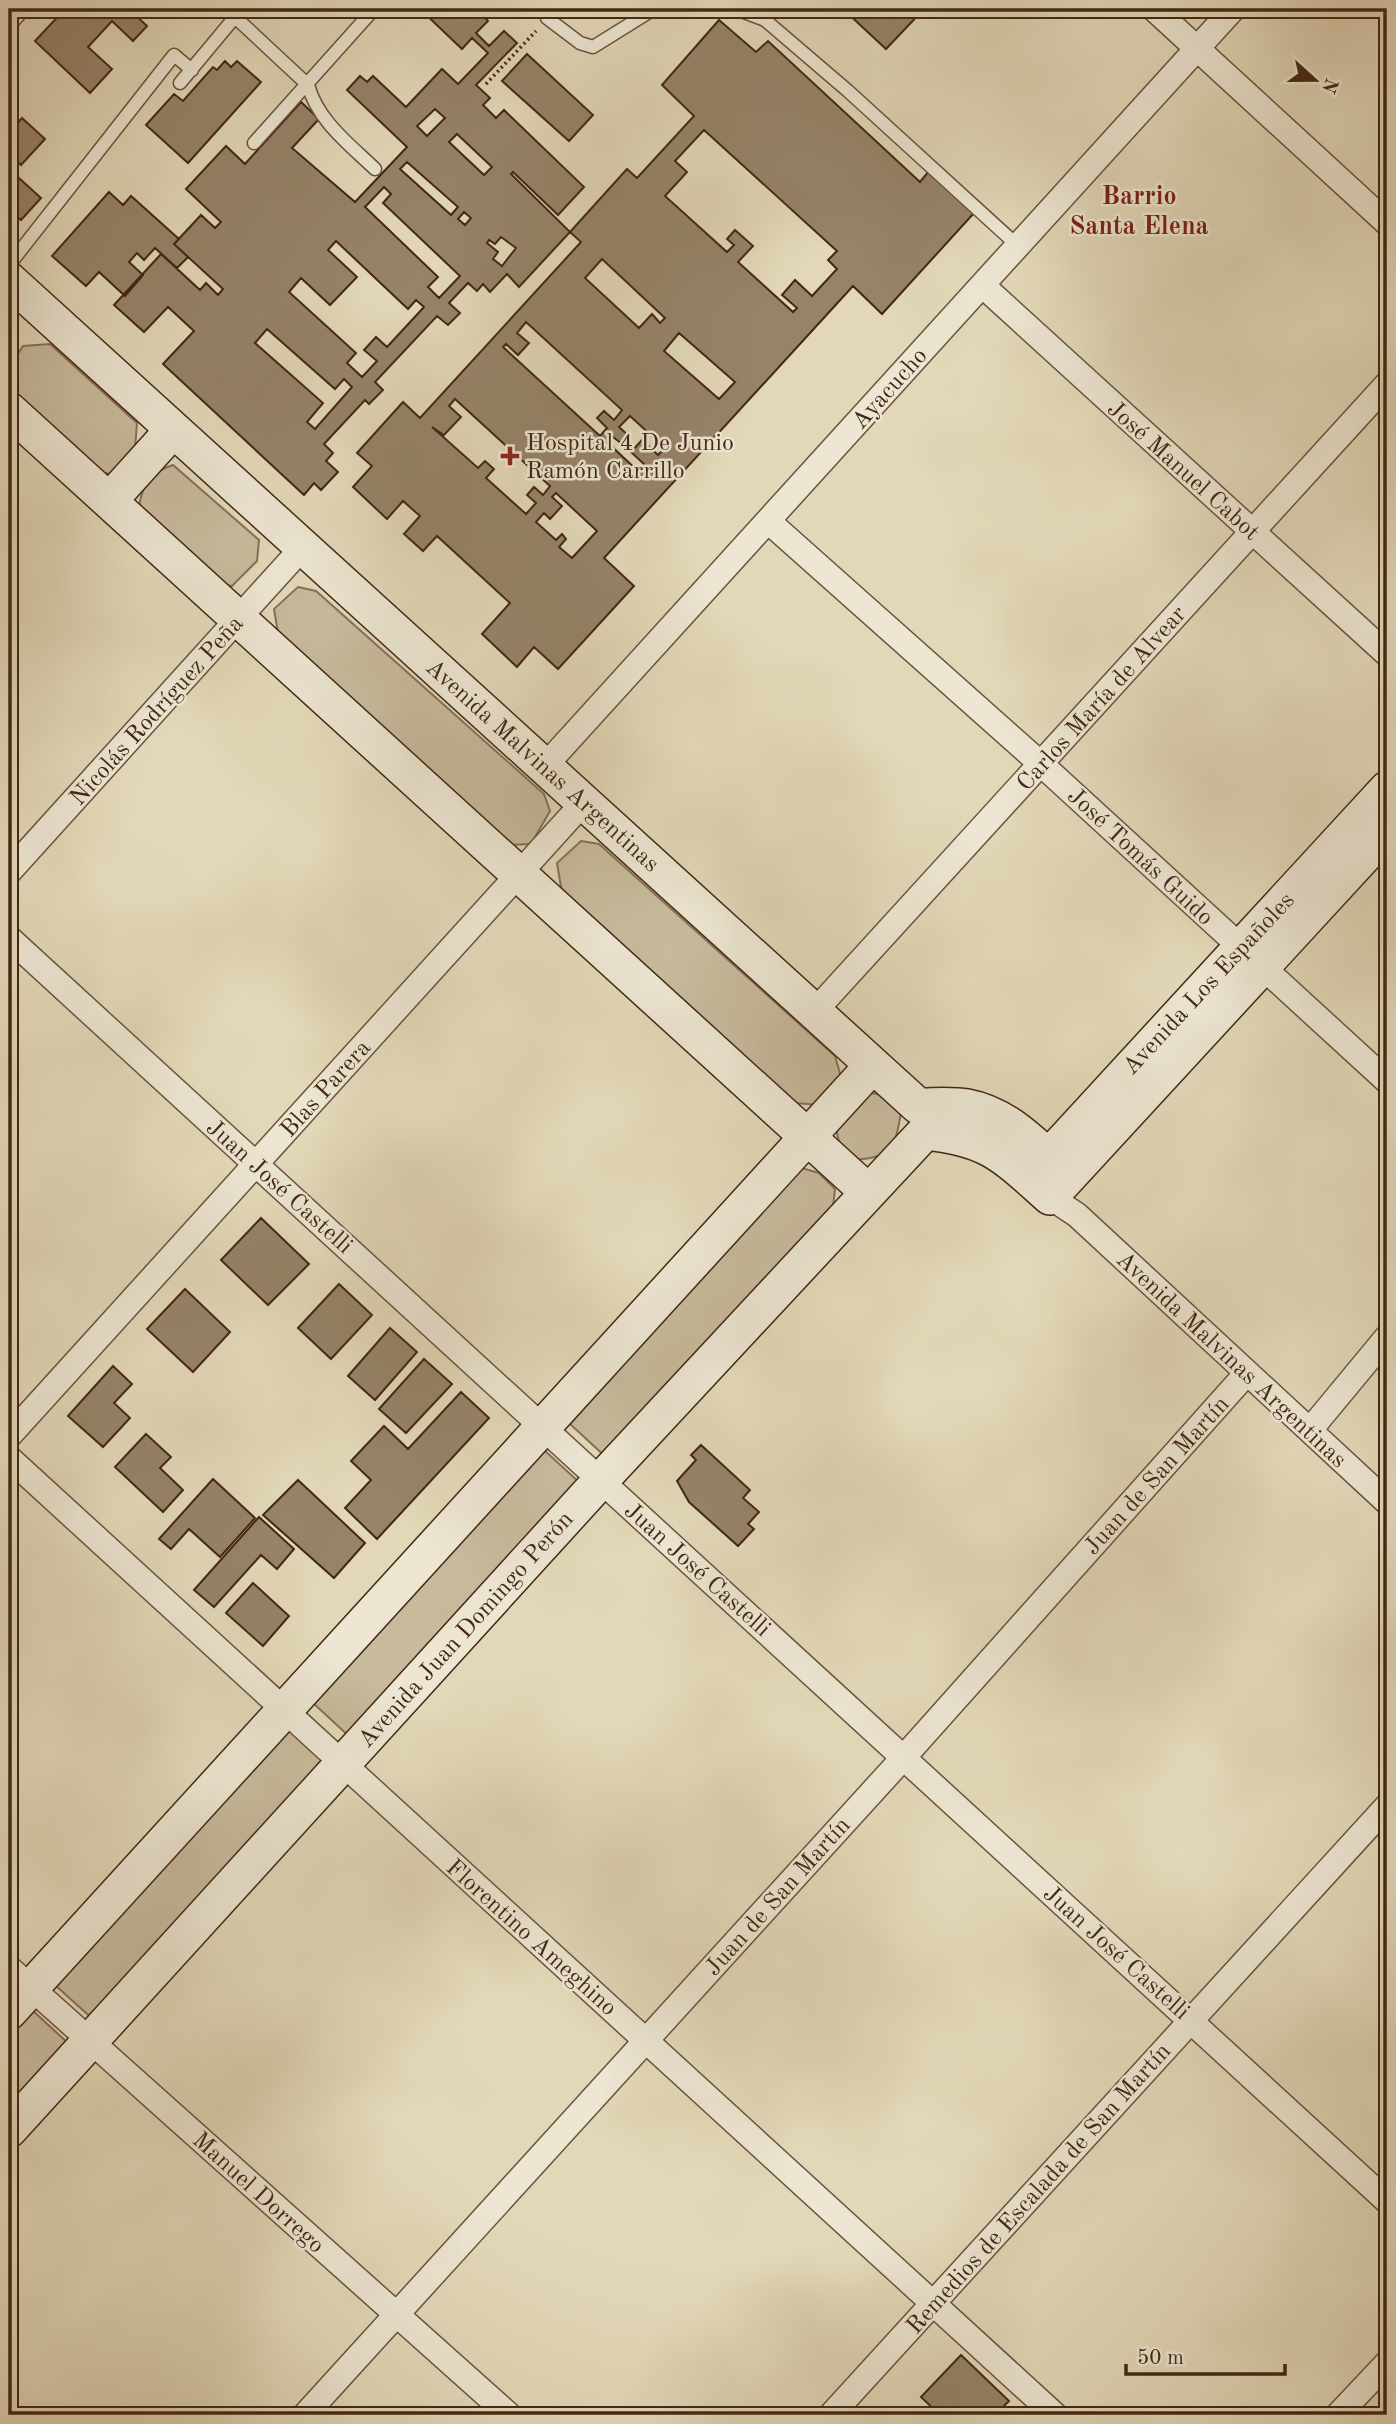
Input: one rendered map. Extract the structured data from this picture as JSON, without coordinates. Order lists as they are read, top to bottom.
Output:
{
  "streets": {
    "main road": ["Avenida Malvinas Argentinas", "Avenida Los Españoles", "Avenida Juan Domingo Perón"],
    "street": [
      "Ayacucho",
      "José Manuel Cabot",
      "Carlos María de Alvear",
      "Nicolás Rodríguez Peña",
      "José Tomás Guido",
      "Blas Parera",
      "Juan José Castelli",
      "Juan de San Martín",
      "Florentino Ameghino",
      "Remedios de Escalada de San Martín",
      "Manuel Dorrego"
    ]
  },
  "crossings": [
    ["Ayacucho", "José Manuel Cabot"],
    ["Ayacucho", "Avenida Malvinas Argentinas"],
    ["Ayacucho", "José Tomás Guido"],
    ["José Manuel Cabot", "Carlos María de Alvear"],
    ["Carlos María de Alvear", "Avenida Malvinas Argentinas"],
    ["Carlos María de Alvear", "José Tomás Guido"],
    ["Nicolás Rodríguez Peña", "Avenida Malvinas Argentinas"],
    ["Avenida Malvinas Argentinas", "Avenida Los Españoles"],
    ["Avenida Malvinas Argentinas", "Blas Parera"],
    ["Avenida Malvinas Argentinas", "Juan de San Martín"],
    ["Avenida Malvinas Argentinas", "Avenida Juan Domingo Perón"],
    ["José Tomás Guido", "Avenida Los Españoles"],
    ["Blas Parera", "Juan José Castelli"],
    ["Juan José Castelli", "Juan de San Martín"],
    ["Juan José Castelli", "Avenida Juan Domingo Perón"],
    ["Juan José Castelli", "Remedios de Escalada de San Martín"],
    ["Juan de San Martín", "Florentino Ameghino"],
    ["Juan de San Martín", "Manuel Dorrego"],
    ["Avenida Juan Domingo Perón", "Florentino Ameghino"],
    ["Avenida Juan Domingo Perón", "Manuel Dorrego"],
    ["Florentino Ameghino", "Remedios de Escalada de San Martín"]
  ],
  "districts": ["Barrio Santa Elena"],
  "places": {
    "health": ["Hospital 4 De Junio Ramón Carrillo"]
  },
  "scale_bar": "50 m",
  "north": "right"
}
